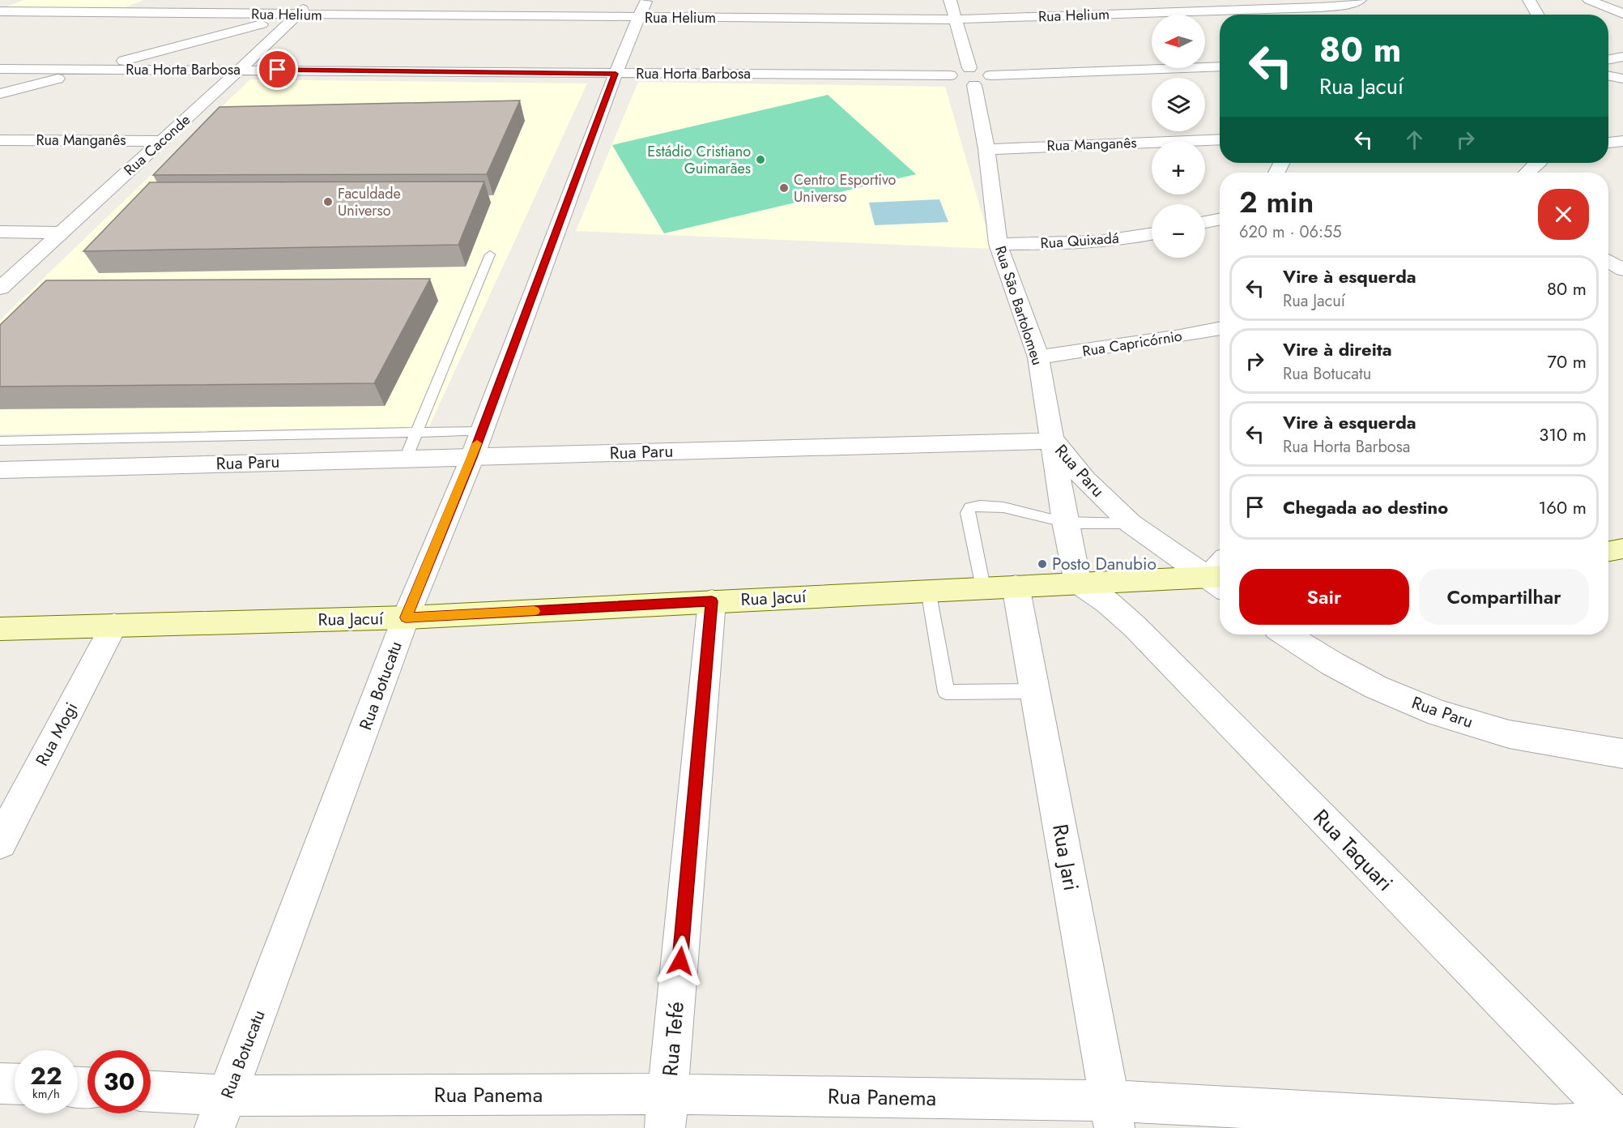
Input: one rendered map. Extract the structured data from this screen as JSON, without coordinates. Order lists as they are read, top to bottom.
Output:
{
  "streets": {
    "main road": ["Rua Jacuí"],
    "street": [
      "Rua Helium",
      "Rua Horta Barbosa",
      "Rua Manganês",
      "Rua Caconde",
      "Rua Quixadá",
      "Rua São Bartolomeu",
      "Rua Capricórnio",
      "Rua Paru",
      "Rua Botucatu",
      "Rua Mogi",
      "Rua Taquari",
      "Rua Jari",
      "Rua Tefé",
      "Rua Panema"
    ]
  },
  "crossings": [
    ["Rua Helium", "Rua Caconde"],
    ["Rua Helium", "Rua São Bartolomeu"],
    ["Rua Helium", "Rua Botucatu"],
    ["Rua Horta Barbosa", "Rua Caconde"],
    ["Rua Horta Barbosa", "Rua São Bartolomeu"],
    ["Rua Horta Barbosa", "Rua Botucatu"],
    ["Rua Manganês", "Rua Caconde"],
    ["Rua Manganês", "Rua São Bartolomeu"],
    ["Rua Quixadá", "Rua São Bartolomeu"],
    ["Rua São Bartolomeu", "Rua Capricórnio"],
    ["Rua São Bartolomeu", "Rua Paru"],
    ["Rua São Bartolomeu", "Rua Jacuí"],
    ["Rua São Bartolomeu", "Rua Taquari"],
    ["Rua Paru", "Rua Botucatu"],
    ["Rua Jacuí", "Rua Botucatu"],
    ["Rua Jacuí", "Rua Mogi"],
    ["Rua Jacuí", "Rua Taquari"],
    ["Rua Jacuí", "Rua Jari"],
    ["Rua Jacuí", "Rua Tefé"],
    ["Rua Botucatu", "Rua Panema"],
    ["Rua Taquari", "Rua Panema"],
    ["Rua Jari", "Rua Panema"],
    ["Rua Tefé", "Rua Panema"]
  ],
  "places": [
    "Estádio Cristiano Guimarães",
    "Centro Esportivo Universo",
    "Faculdade Universo",
    "Posto Danubio"
  ],
  "north": "left",
  "page": {
    "map_buttons": ["+", "−"],
    "turn": ["80 m", "Rua Jacuí"],
    "heading": ["2 min", "620 m · 06:55"],
    "list": [
      {
        "name": "Vire à esquerda",
        "note": "Rua Jacuí",
        "value": "80 m"
      },
      {
        "name": "Vire à direita",
        "note": "Rua Botucatu",
        "value": "70 m"
      },
      {
        "name": "Vire à esquerda",
        "note": "Rua Horta Barbosa",
        "value": "310 m"
      },
      {
        "name": "Chegada ao destino",
        "value": "160 m"
      }
    ],
    "buttons": ["Sair", "Compartilhar"],
    "speed": "22 km/h",
    "limit": "30"
  }
}
